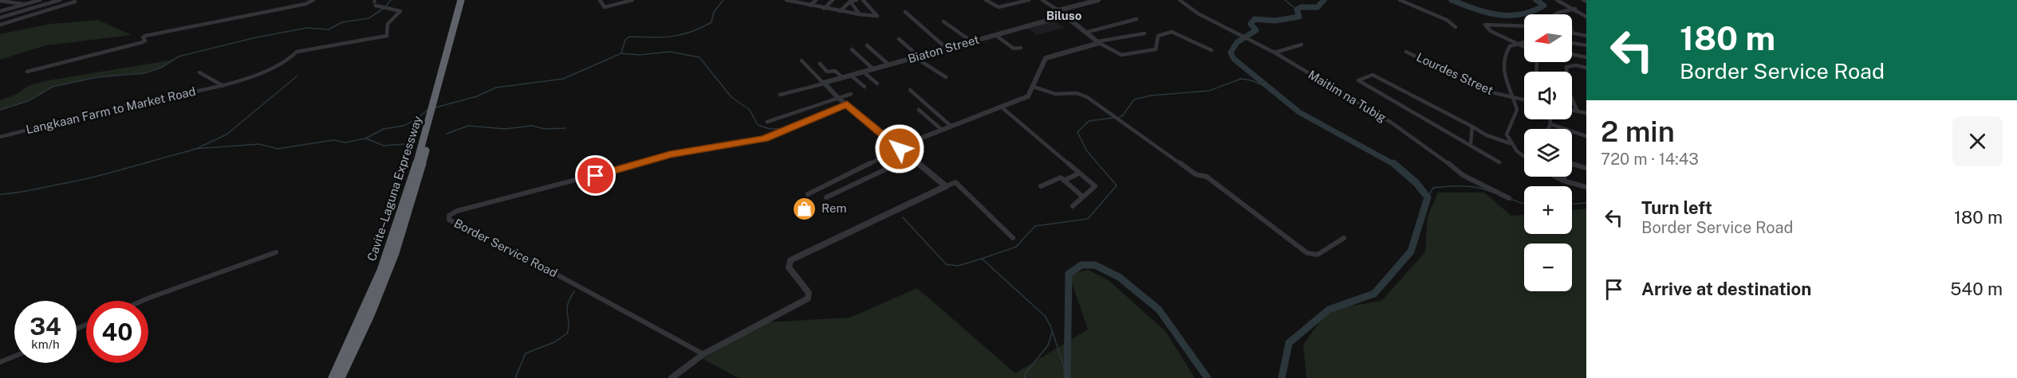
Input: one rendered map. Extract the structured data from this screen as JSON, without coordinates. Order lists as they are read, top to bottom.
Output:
{
  "streets": {
    "highway": ["Cavite–Laguna Expressway"],
    "street": [
      "Biaton Street",
      "Lourdes Street",
      "Maitim na Tubig",
      "Langkaan Farm to Market Road",
      "Border Service Road"
    ]
  },
  "districts": ["Biluso"],
  "places": {
    "shop": ["Rem"]
  },
  "north": "left",
  "page": {
    "turn": ["180 m", "Border Service Road"],
    "map_buttons": ["+", "−"],
    "heading": ["2 min", "720 m · 14:43"],
    "list": [
      {
        "name": "Turn left",
        "note": "Border Service Road",
        "value": "180 m"
      },
      {
        "name": "Arrive at destination",
        "value": "540 m"
      }
    ],
    "speed": "34 km/h",
    "limit": "40"
  }
}
